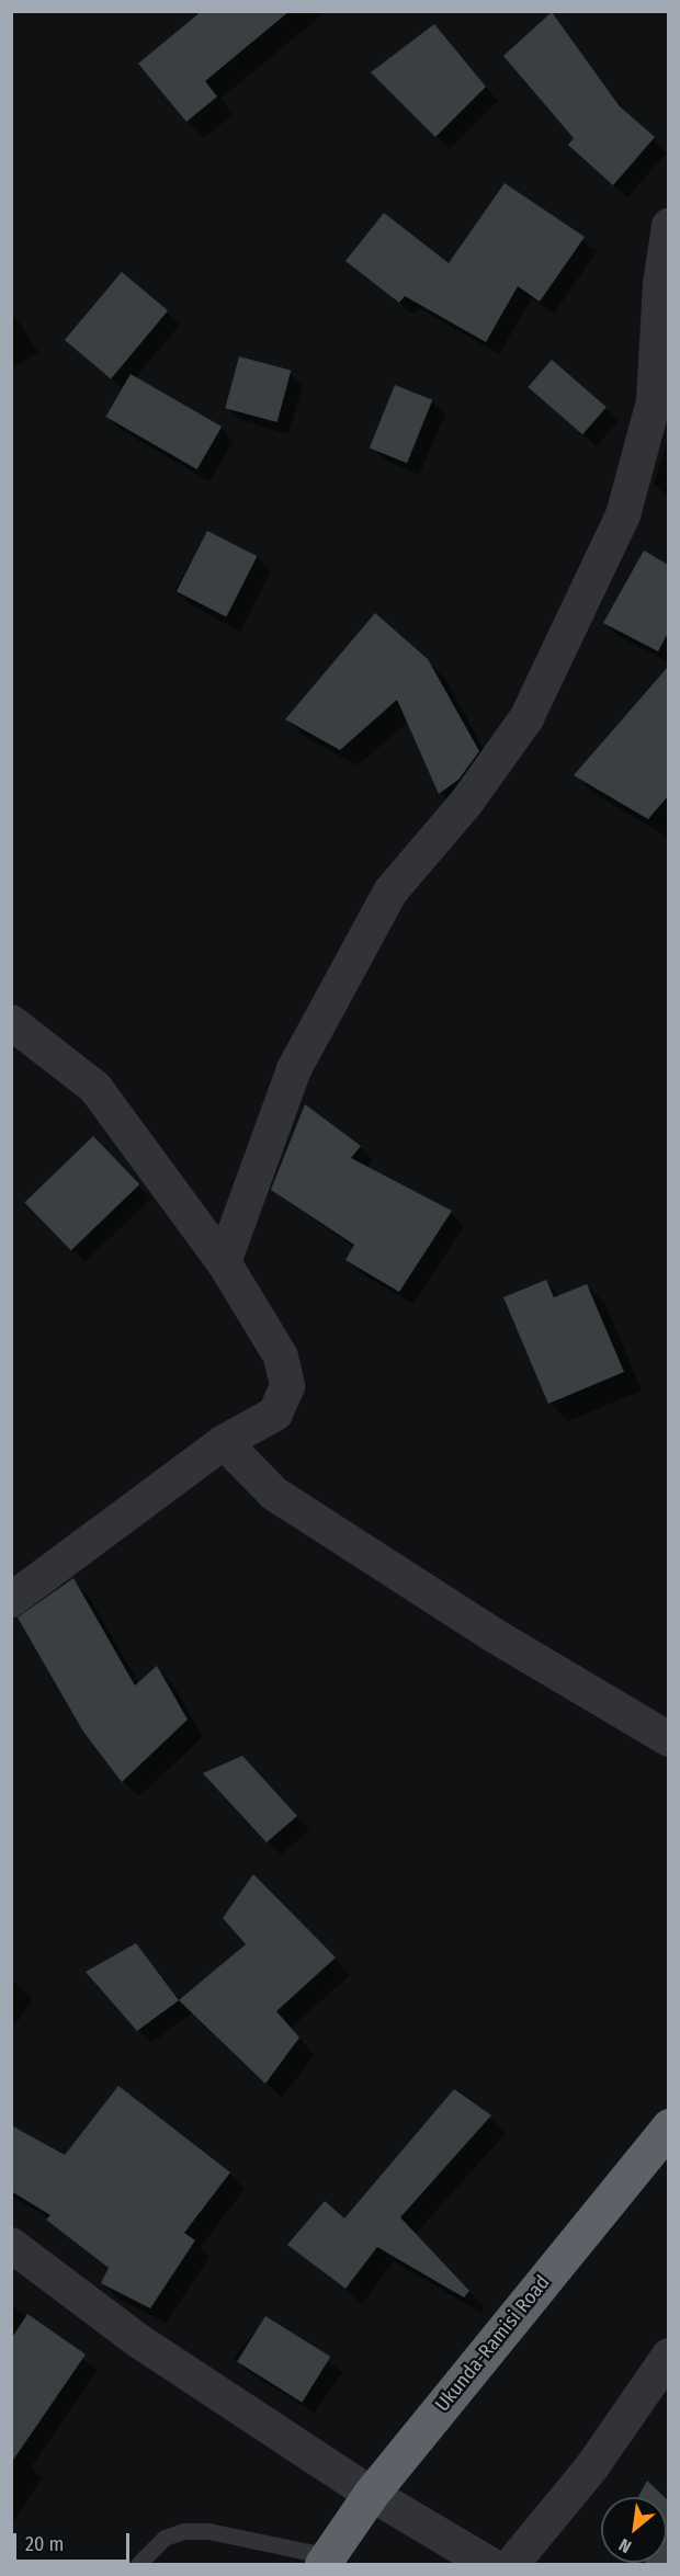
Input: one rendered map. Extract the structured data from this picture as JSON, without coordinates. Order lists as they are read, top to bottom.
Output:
{
  "streets": {
    "highway": ["Ukunda-Ramisi Road"]
  },
  "scale_bar": "20 m",
  "north": "bottom left"
}
